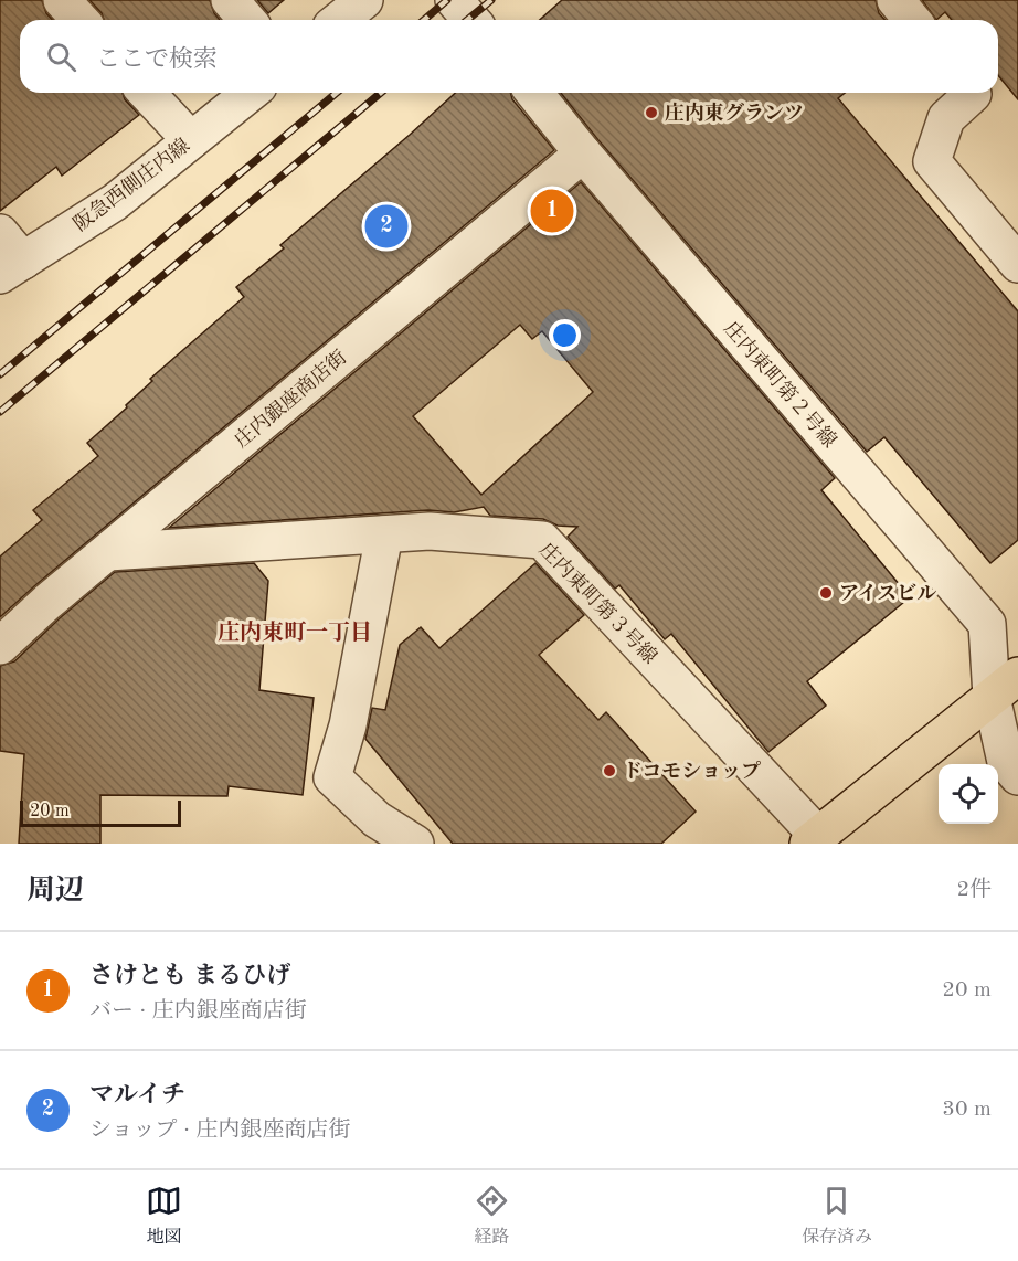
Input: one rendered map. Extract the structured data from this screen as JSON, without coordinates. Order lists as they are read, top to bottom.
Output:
{
  "streets": {
    "street": [
      "阪急西側庄内線",
      "庄内東町第２号線",
      "庄内銀座商店街",
      "庄内東町第３号線"
    ]
  },
  "crossings": [
    ["庄内東町第２号線", "庄内銀座商店街"],
    ["庄内銀座商店街", "庄内東町第３号線"]
  ],
  "districts": ["庄内東町一丁目"],
  "places": ["庄内東グランツ", "アイスビル", "ドコモショップ"],
  "scale_bar": "20 m",
  "page": {
    "search": "ここで検索",
    "pins": ["1", "2"],
    "scale": "20 m",
    "heading": ["周辺", "2件"],
    "list": [
      {
        "mark": "1",
        "name": "さけとも まるひげ",
        "note": "バー · 庄内銀座商店街",
        "value": "20 m"
      },
      {
        "mark": "2",
        "name": "マルイチ",
        "note": "ショップ · 庄内銀座商店街",
        "value": "30 m"
      }
    ],
    "nav": ["地図", "経路", "保存済み"]
  }
}
